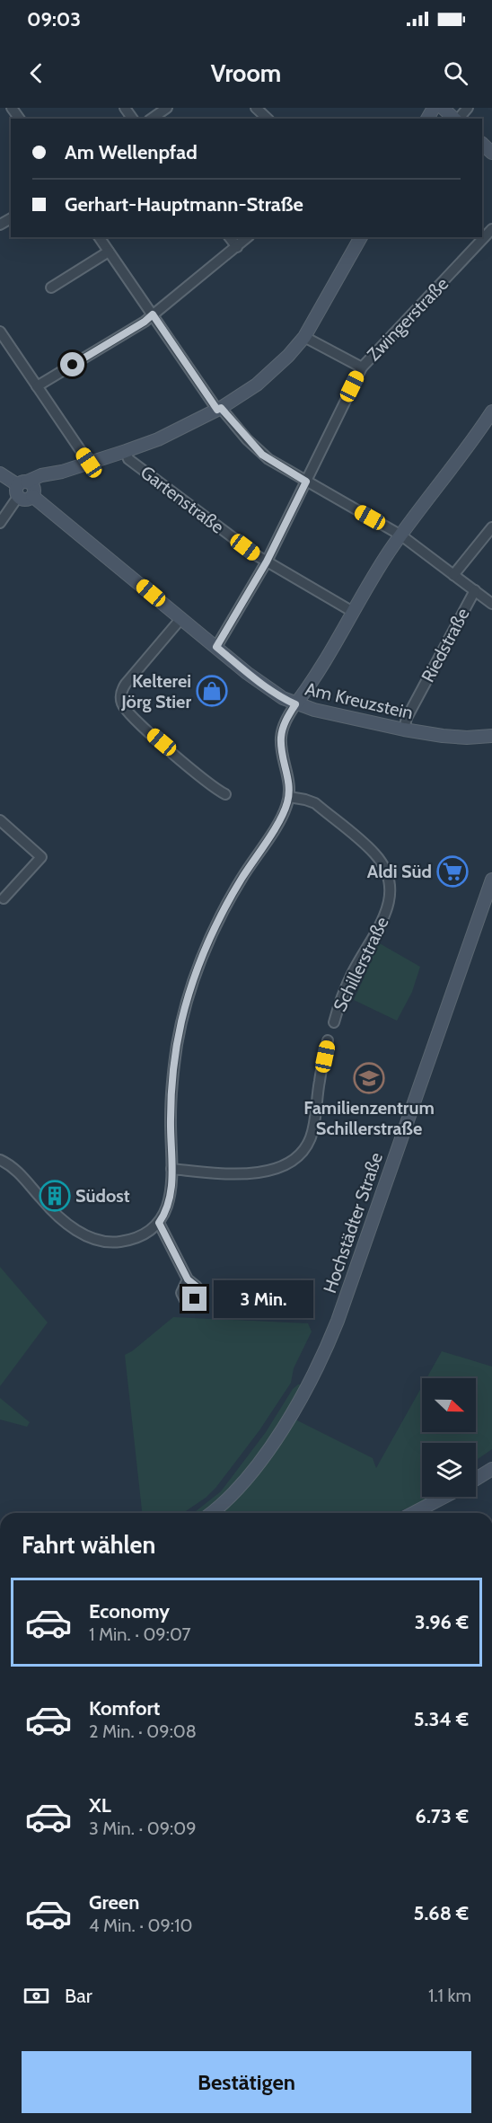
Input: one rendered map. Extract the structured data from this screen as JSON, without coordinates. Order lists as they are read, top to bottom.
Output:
{
  "streets": {
    "street": [
      "Zwingerstraße",
      "Gartenstraße",
      "Riedstraße",
      "Am Kreuzstein",
      "Schillerstraße",
      "Hochstädter Straße"
    ]
  },
  "crossings": [
    ["Zwingerstraße", "Gartenstraße"],
    ["Zwingerstraße", "Am Kreuzstein"],
    ["Riedstraße", "Am Kreuzstein"]
  ],
  "places": {
    "shop": ["Kelterei Jörg Stier"],
    "supermarket": ["Aldi Süd"],
    "school or university": ["Familienzentrum Schillerstraße"],
    "building": ["Südost"]
  },
  "north": "right",
  "page": {
    "status": "09:03",
    "header": "Vroom",
    "banner": ["Am Wellenpfad", "Gerhart-Hauptmann-Straße"],
    "bubble": "3 Min.",
    "heading": "Fahrt wählen",
    "list": [
      {
        "name": "Economy",
        "note": "1 Min. · 09:07",
        "value": "3.96 €"
      },
      {
        "name": "Komfort",
        "note": "2 Min. · 09:08",
        "value": "5.34 €"
      },
      {
        "name": "XL",
        "note": "3 Min. · 09:09",
        "value": "6.73 €"
      },
      {
        "name": "Green",
        "note": "4 Min. · 09:10",
        "value": "5.68 €"
      }
    ],
    "pay": ["Bar", "1.1 km"],
    "buttons": "Bestätigen"
  }
}
